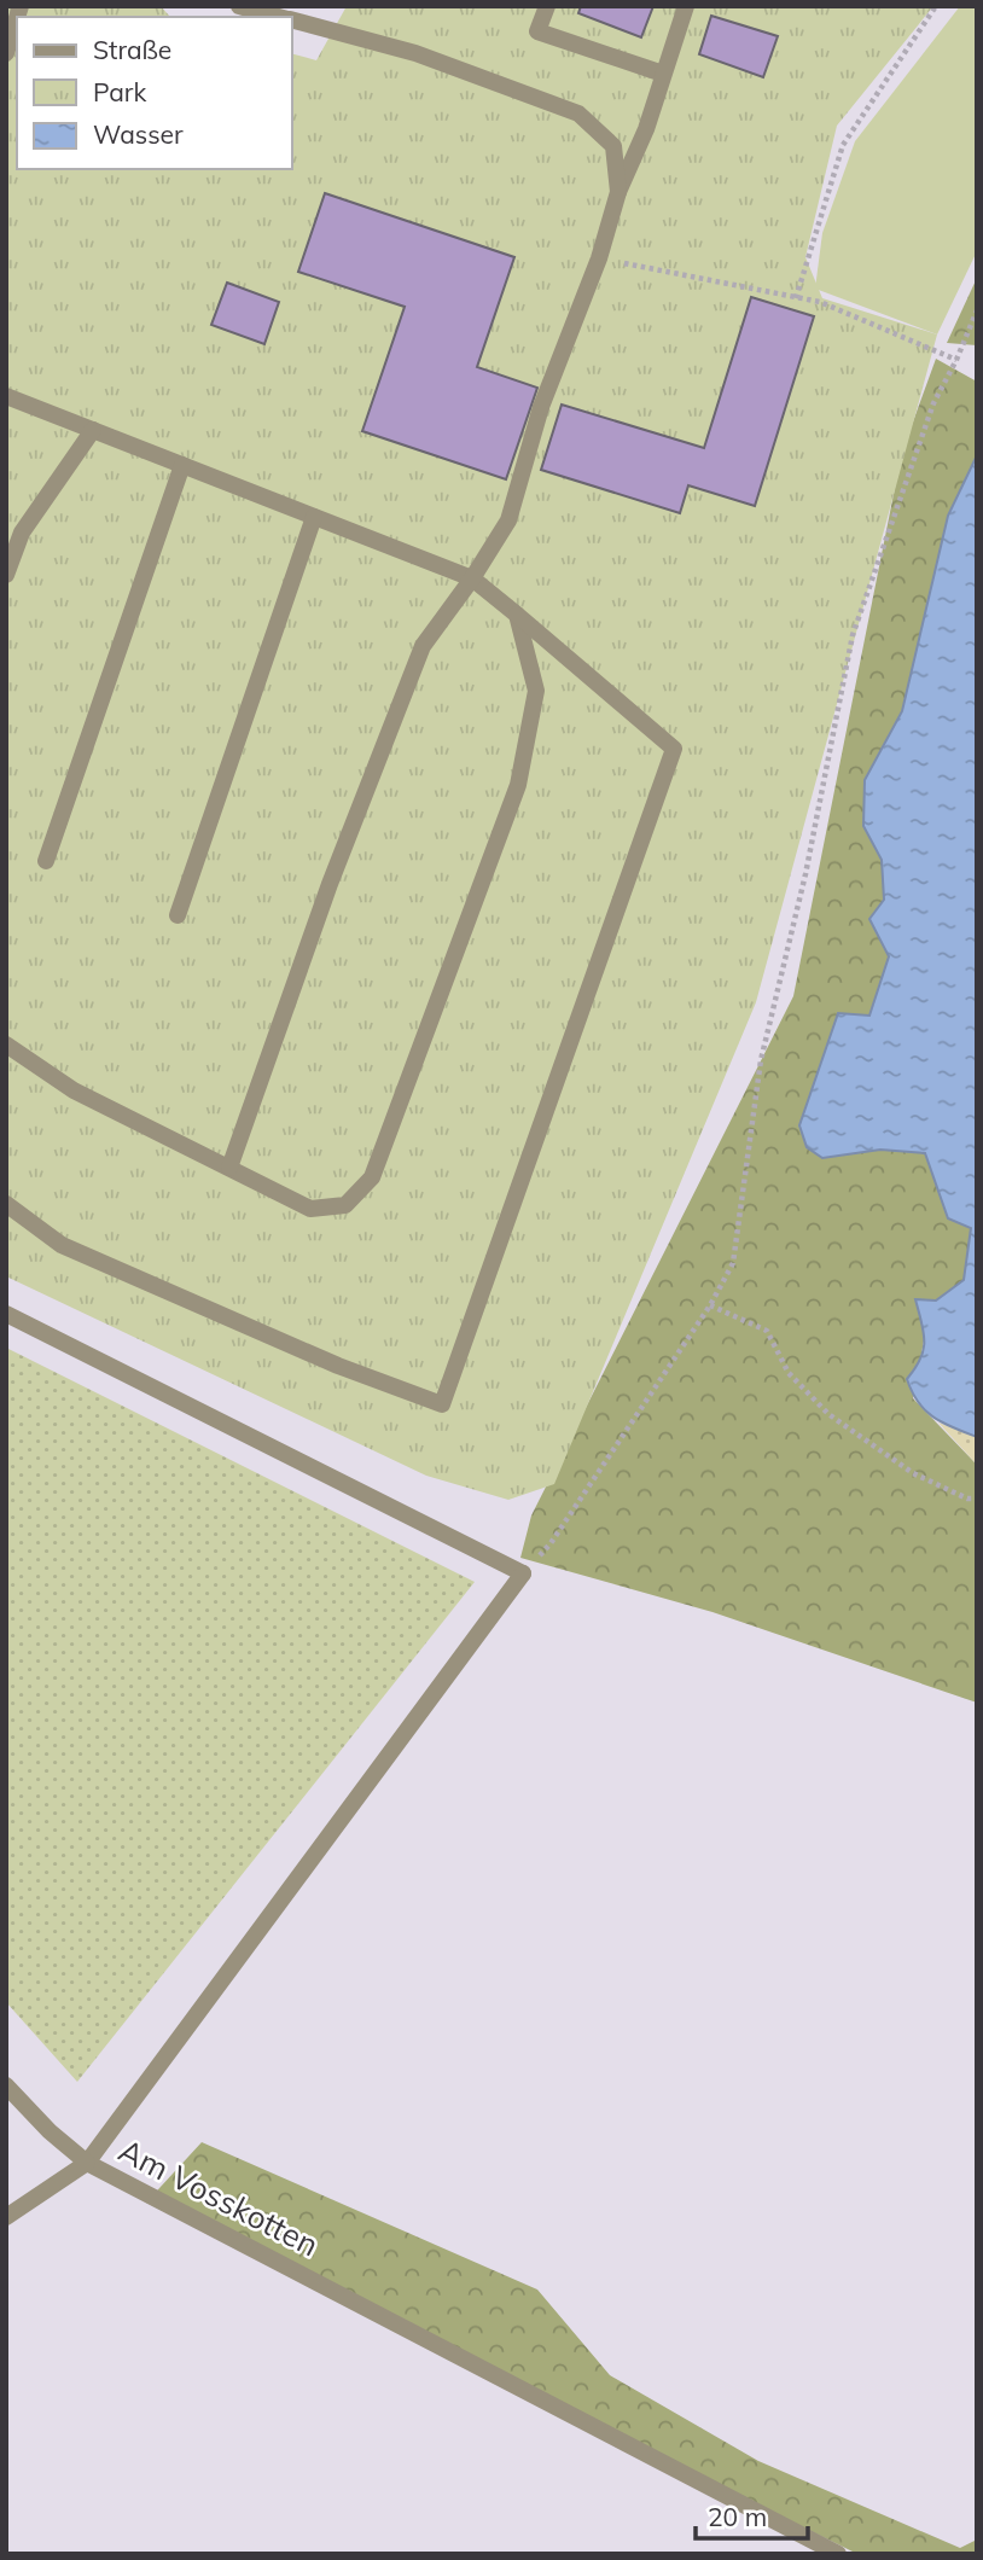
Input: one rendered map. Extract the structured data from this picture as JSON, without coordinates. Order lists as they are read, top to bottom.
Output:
{
  "streets": {
    "street": ["Am Vosskotten"]
  },
  "legend": ["Straße", "Park", "Wasser"],
  "scale_bar": "20 m"
}
